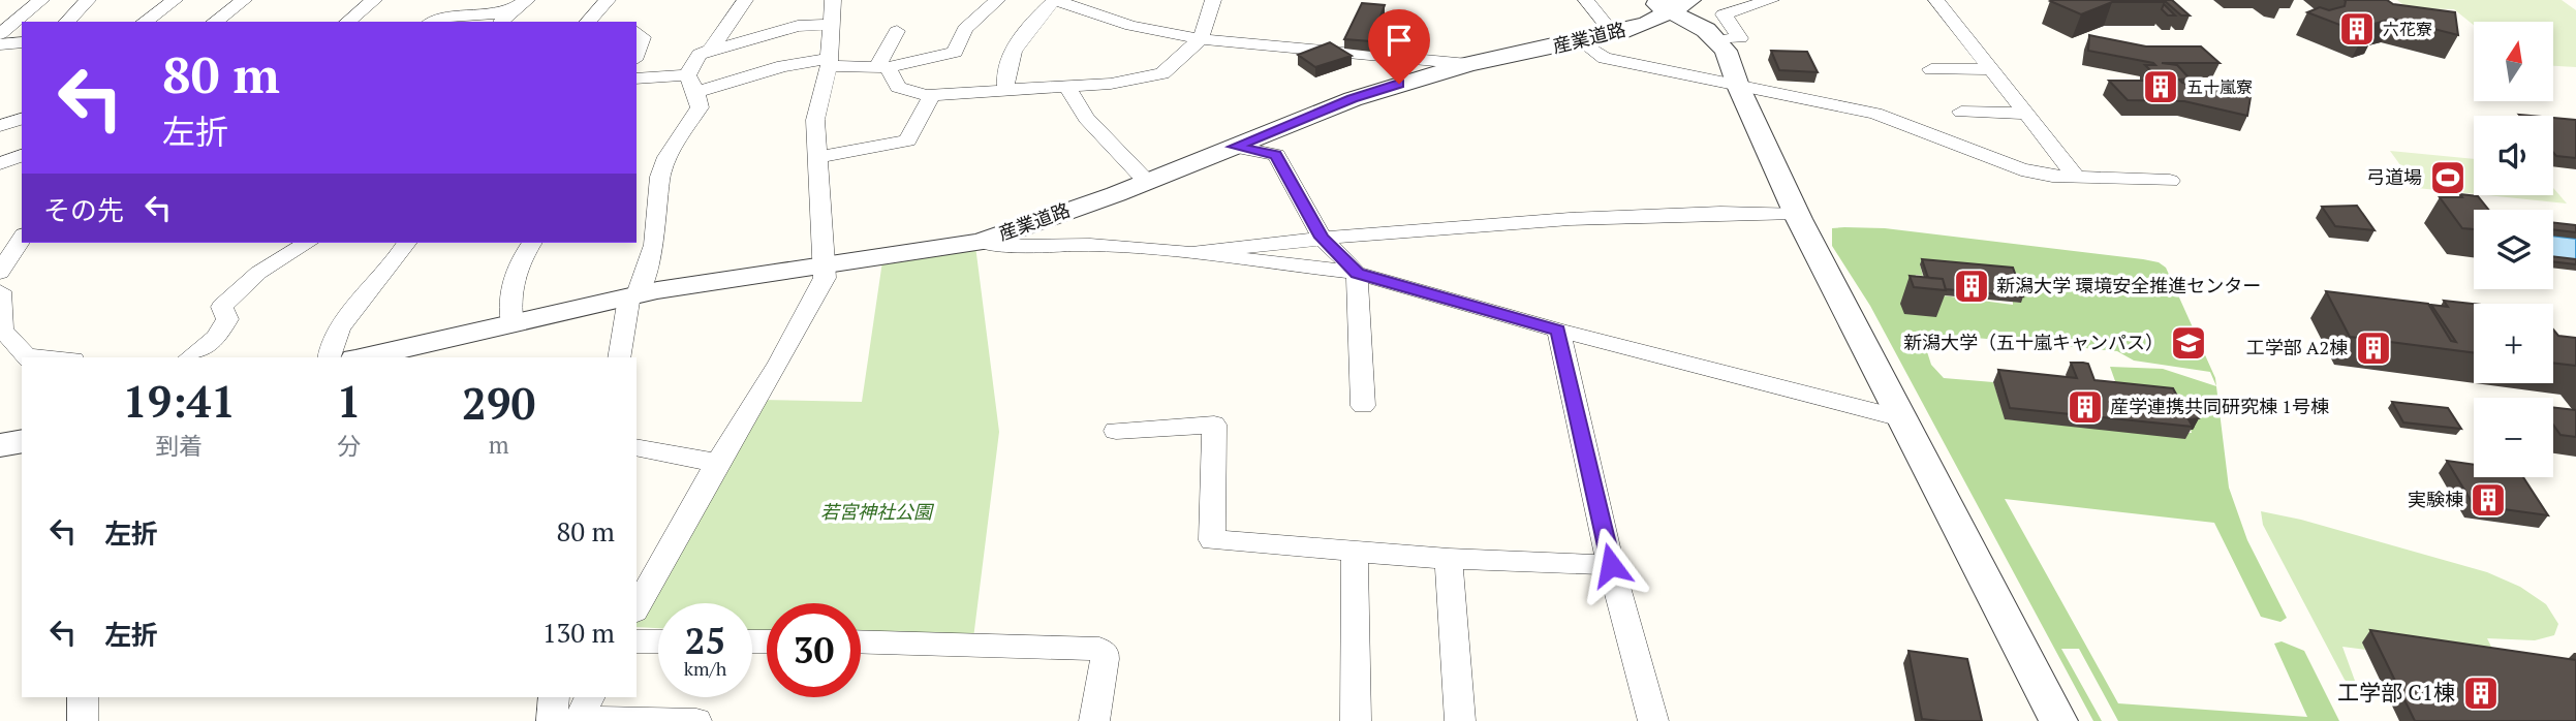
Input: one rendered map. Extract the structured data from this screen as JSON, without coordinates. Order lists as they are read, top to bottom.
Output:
{
  "streets": {
    "street": ["産業道路"]
  },
  "parks": ["若宮神社公園"],
  "places": {
    "building": [
      "六花寮",
      "五十嵐寮",
      "新潟大学 環境安全推進センター",
      "工学部 A2棟",
      "産学連携共同研究棟 1号棟",
      "実験棟",
      "工学部 C1棟"
    ],
    "sports": ["弓道場"],
    "school or university": ["新潟大学（五十嵐キャンパス）"]
  },
  "north": "top",
  "page": {
    "map_buttons": ["+", "−"],
    "turn": ["80 m", "左折"],
    "then": "その先",
    "eta": [
      "19:41",
      "到着",
      "1",
      "分",
      "290",
      "m"
    ],
    "list": [
      {
        "name": "左折",
        "value": "80 m"
      },
      {
        "name": "左折",
        "value": "130 m"
      }
    ],
    "speed": "25 km/h",
    "limit": "30"
  }
}
